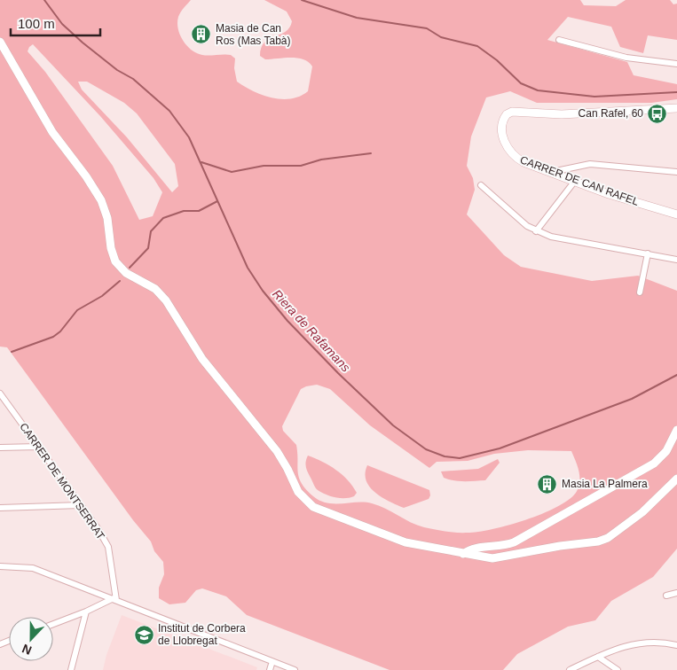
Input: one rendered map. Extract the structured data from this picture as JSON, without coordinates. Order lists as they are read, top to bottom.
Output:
{
  "streets": {
    "street": ["CARRER DE CAN RAFEL", "CARRER DE MONTSERRAT"]
  },
  "water": ["Riera de Rafamans"],
  "places": {
    "building": ["Masia de Can Ros (Mas Tabà)", "Masia La Palmera"],
    "bus stop": ["Can Rafel, 60"],
    "school or university": ["Institut de Corbera de Llobregat"]
  },
  "scale_bar": "100 m",
  "north": "bottom"
}
